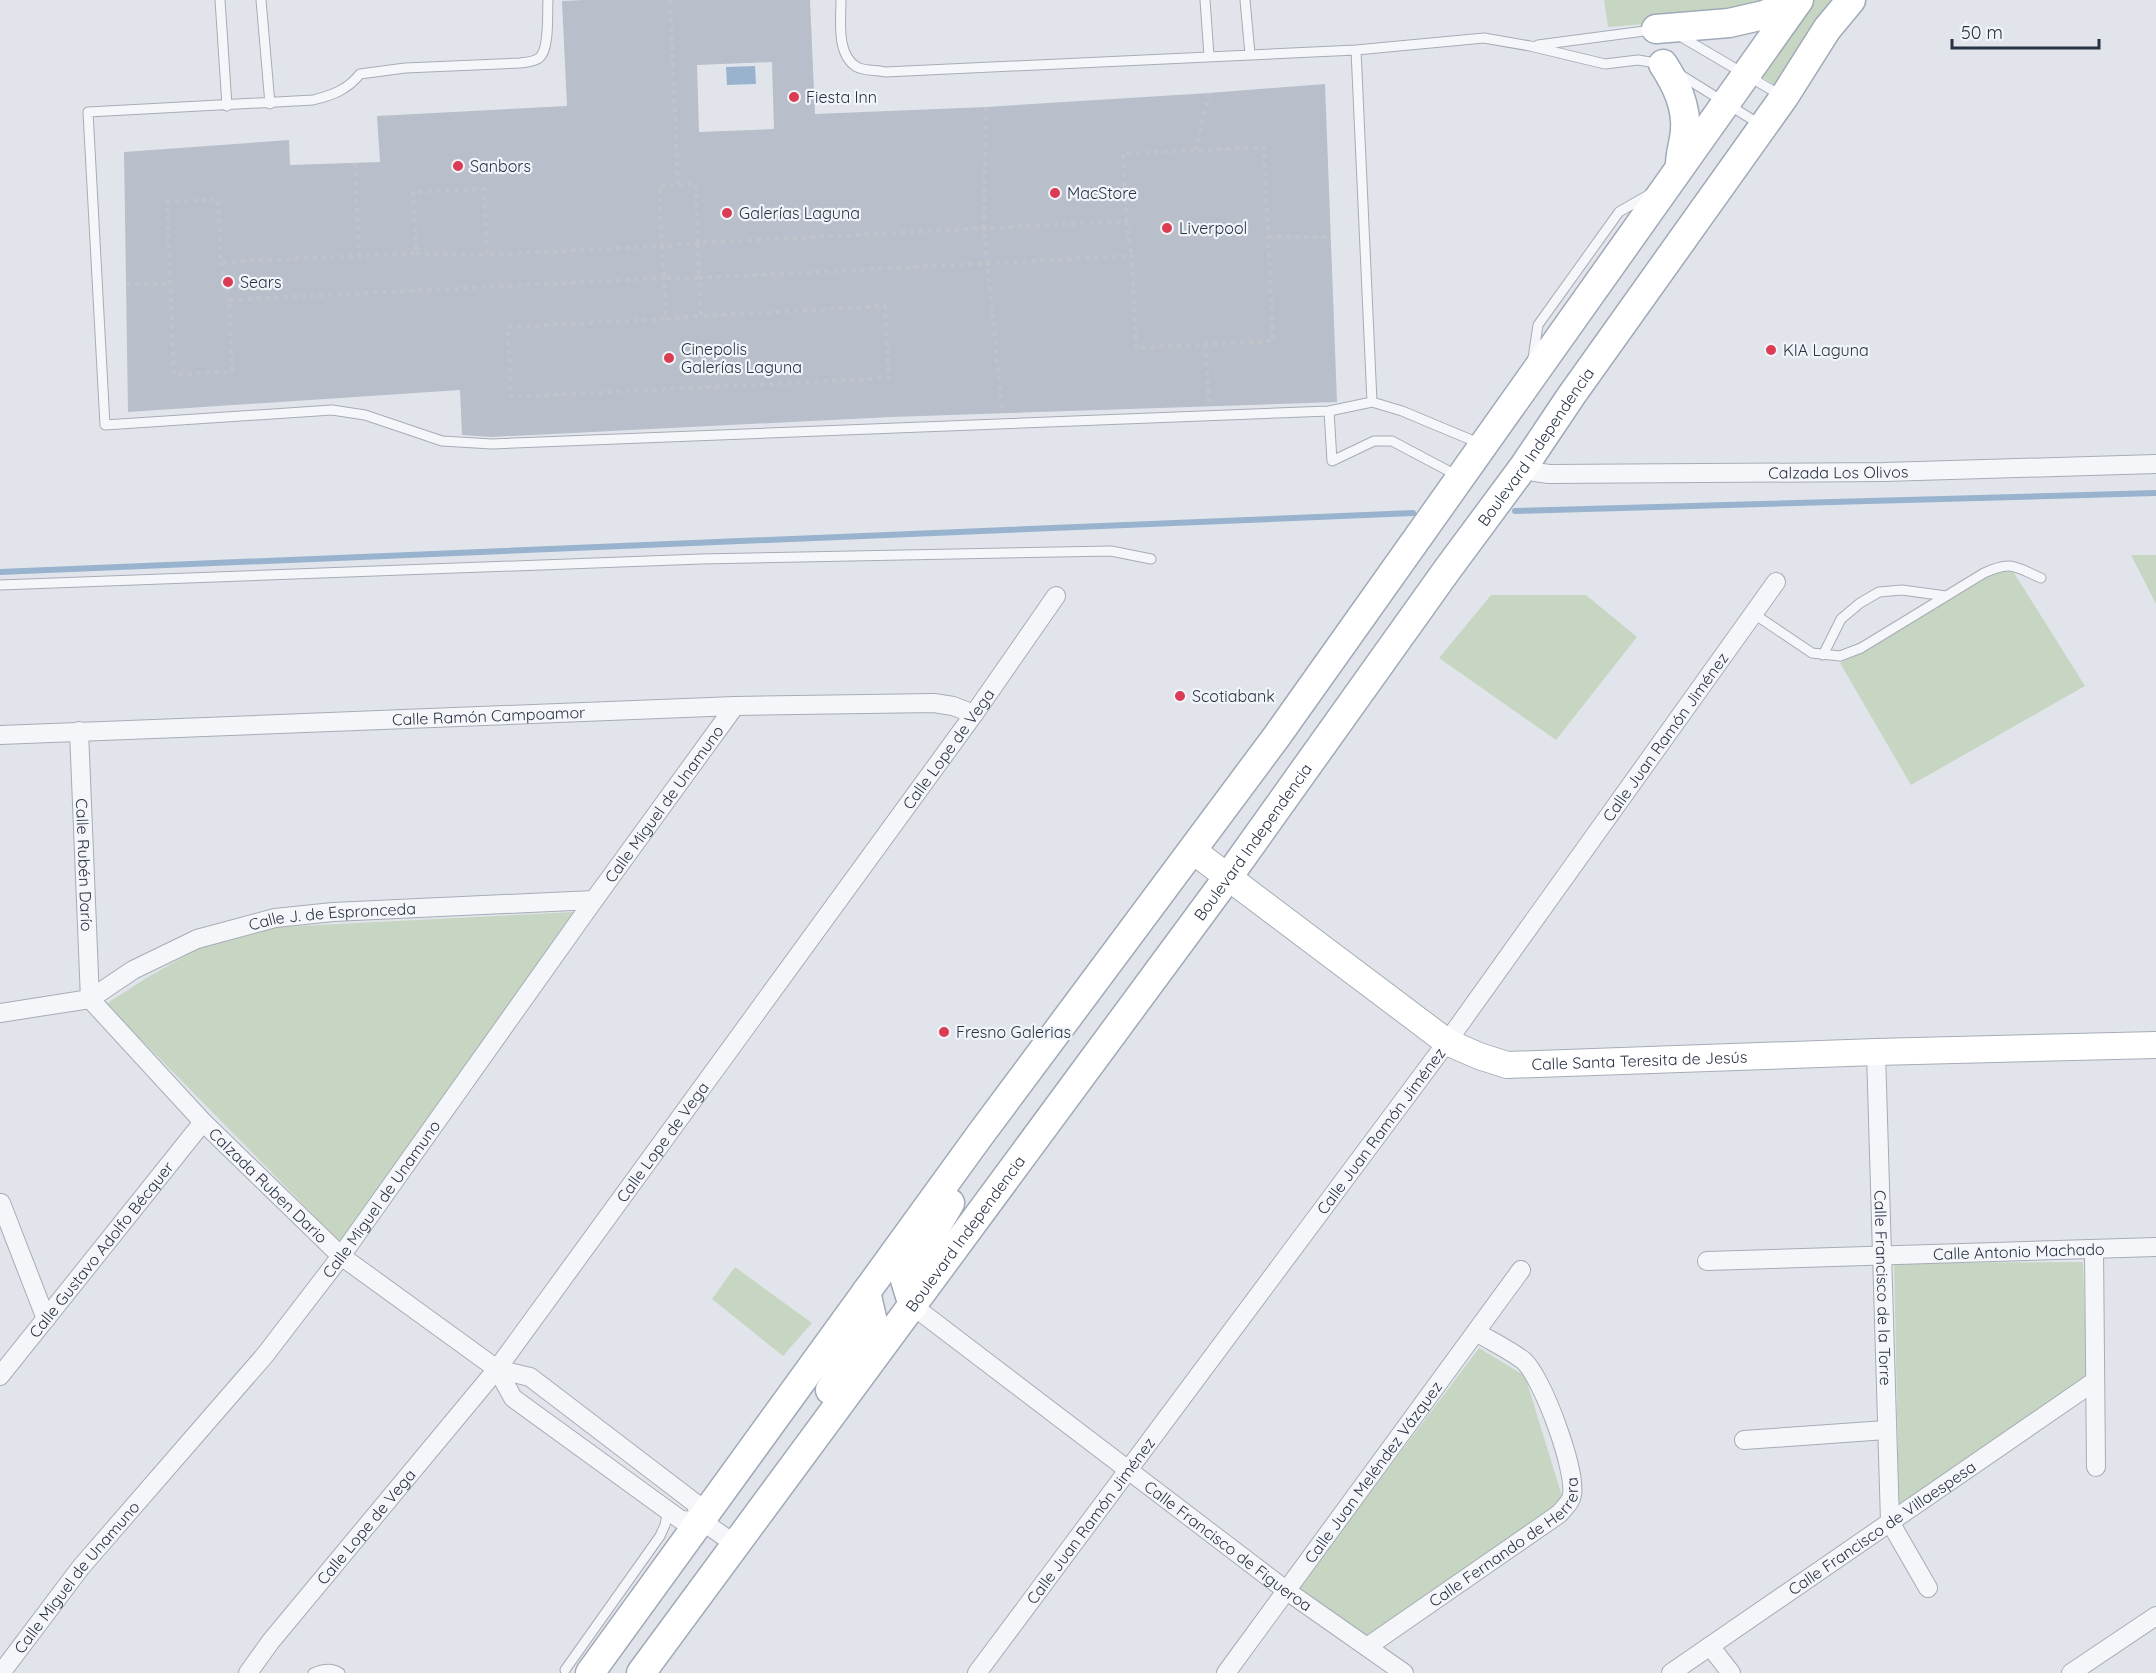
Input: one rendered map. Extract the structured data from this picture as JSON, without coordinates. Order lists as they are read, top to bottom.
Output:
{
  "streets": {
    "main road": ["Boulevard Independencia"],
    "street": [
      "Calzada Los Olivos",
      "Calle Ramón Campoamor",
      "Calle Juan Ramón Jiménez",
      "Calle Lope de Vega",
      "Calle Miguel de Unamuno",
      "Calle Rubén Darío",
      "Calle J. de Espronceda",
      "Calle Santa Teresita de Jesús",
      "Calzada Ruben Dario",
      "Calle Gustavo Adolfo Bécquer",
      "Calle Antonio Machado",
      "Calle Francisco de la Torre",
      "Calle Juan Meléndez Vázquez",
      "Calle Francisco de Villaespesa",
      "Calle Fernando de Herrera",
      "Calle Francisco de Figueroa"
    ]
  },
  "crossings": [
    ["Boulevard Independencia", "Calzada Los Olivos"],
    ["Boulevard Independencia", "Calle Santa Teresita de Jesús"],
    ["Boulevard Independencia", "Calzada Ruben Dario"],
    ["Boulevard Independencia", "Calle Francisco de Figueroa"],
    ["Calle Ramón Campoamor", "Calle Lope de Vega"],
    ["Calle Ramón Campoamor", "Calle Miguel de Unamuno"],
    ["Calle Ramón Campoamor", "Calle Rubén Darío"],
    ["Calle Juan Ramón Jiménez", "Calle Santa Teresita de Jesús"],
    ["Calle Juan Ramón Jiménez", "Calle Francisco de Figueroa"],
    ["Calle Lope de Vega", "Calzada Ruben Dario"],
    ["Calle Miguel de Unamuno", "Calle J. de Espronceda"],
    ["Calle Miguel de Unamuno", "Calzada Ruben Dario"],
    ["Calle Rubén Darío", "Calle J. de Espronceda"],
    ["Calle Rubén Darío", "Calzada Ruben Dario"],
    ["Calle J. de Espronceda", "Calzada Ruben Dario"],
    ["Calle Santa Teresita de Jesús", "Calle Francisco de la Torre"],
    ["Calzada Ruben Dario", "Calle Gustavo Adolfo Bécquer"],
    ["Calle Antonio Machado", "Calle Francisco de la Torre"],
    ["Calle Francisco de la Torre", "Calle Francisco de Villaespesa"],
    ["Calle Juan Meléndez Vázquez", "Calle Fernando de Herrera"],
    ["Calle Juan Meléndez Vázquez", "Calle Francisco de Figueroa"],
    ["Calle Fernando de Herrera", "Calle Francisco de Figueroa"]
  ],
  "places": [
    "Fiesta Inn",
    "Sanbors",
    "MacStore",
    "Galerías Laguna",
    "Liverpool",
    "Sears",
    "KIA Laguna",
    "Cinepolis Galerías Laguna",
    "Scotiabank",
    "Fresno Galerias"
  ],
  "scale_bar": "50 m"
}
